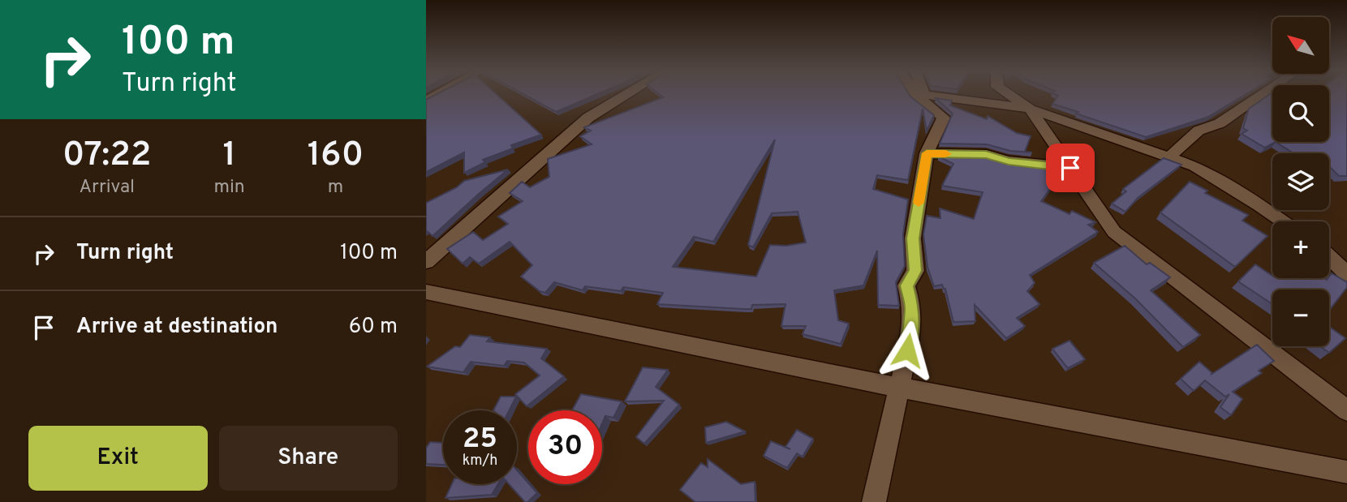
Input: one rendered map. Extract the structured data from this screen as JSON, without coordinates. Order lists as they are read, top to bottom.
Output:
{
  "north": "top left",
  "page": {
    "turn": ["100 m", "Turn right"],
    "map_buttons": ["+", "−"],
    "eta": [
      "07:22",
      "Arrival",
      "1",
      "min",
      "160",
      "m"
    ],
    "list": [
      {
        "name": "Turn right",
        "value": "100 m"
      },
      {
        "name": "Arrive at destination",
        "value": "60 m"
      }
    ],
    "speed": "25 km/h",
    "limit": "30",
    "buttons": ["Exit", "Share"]
  }
}
